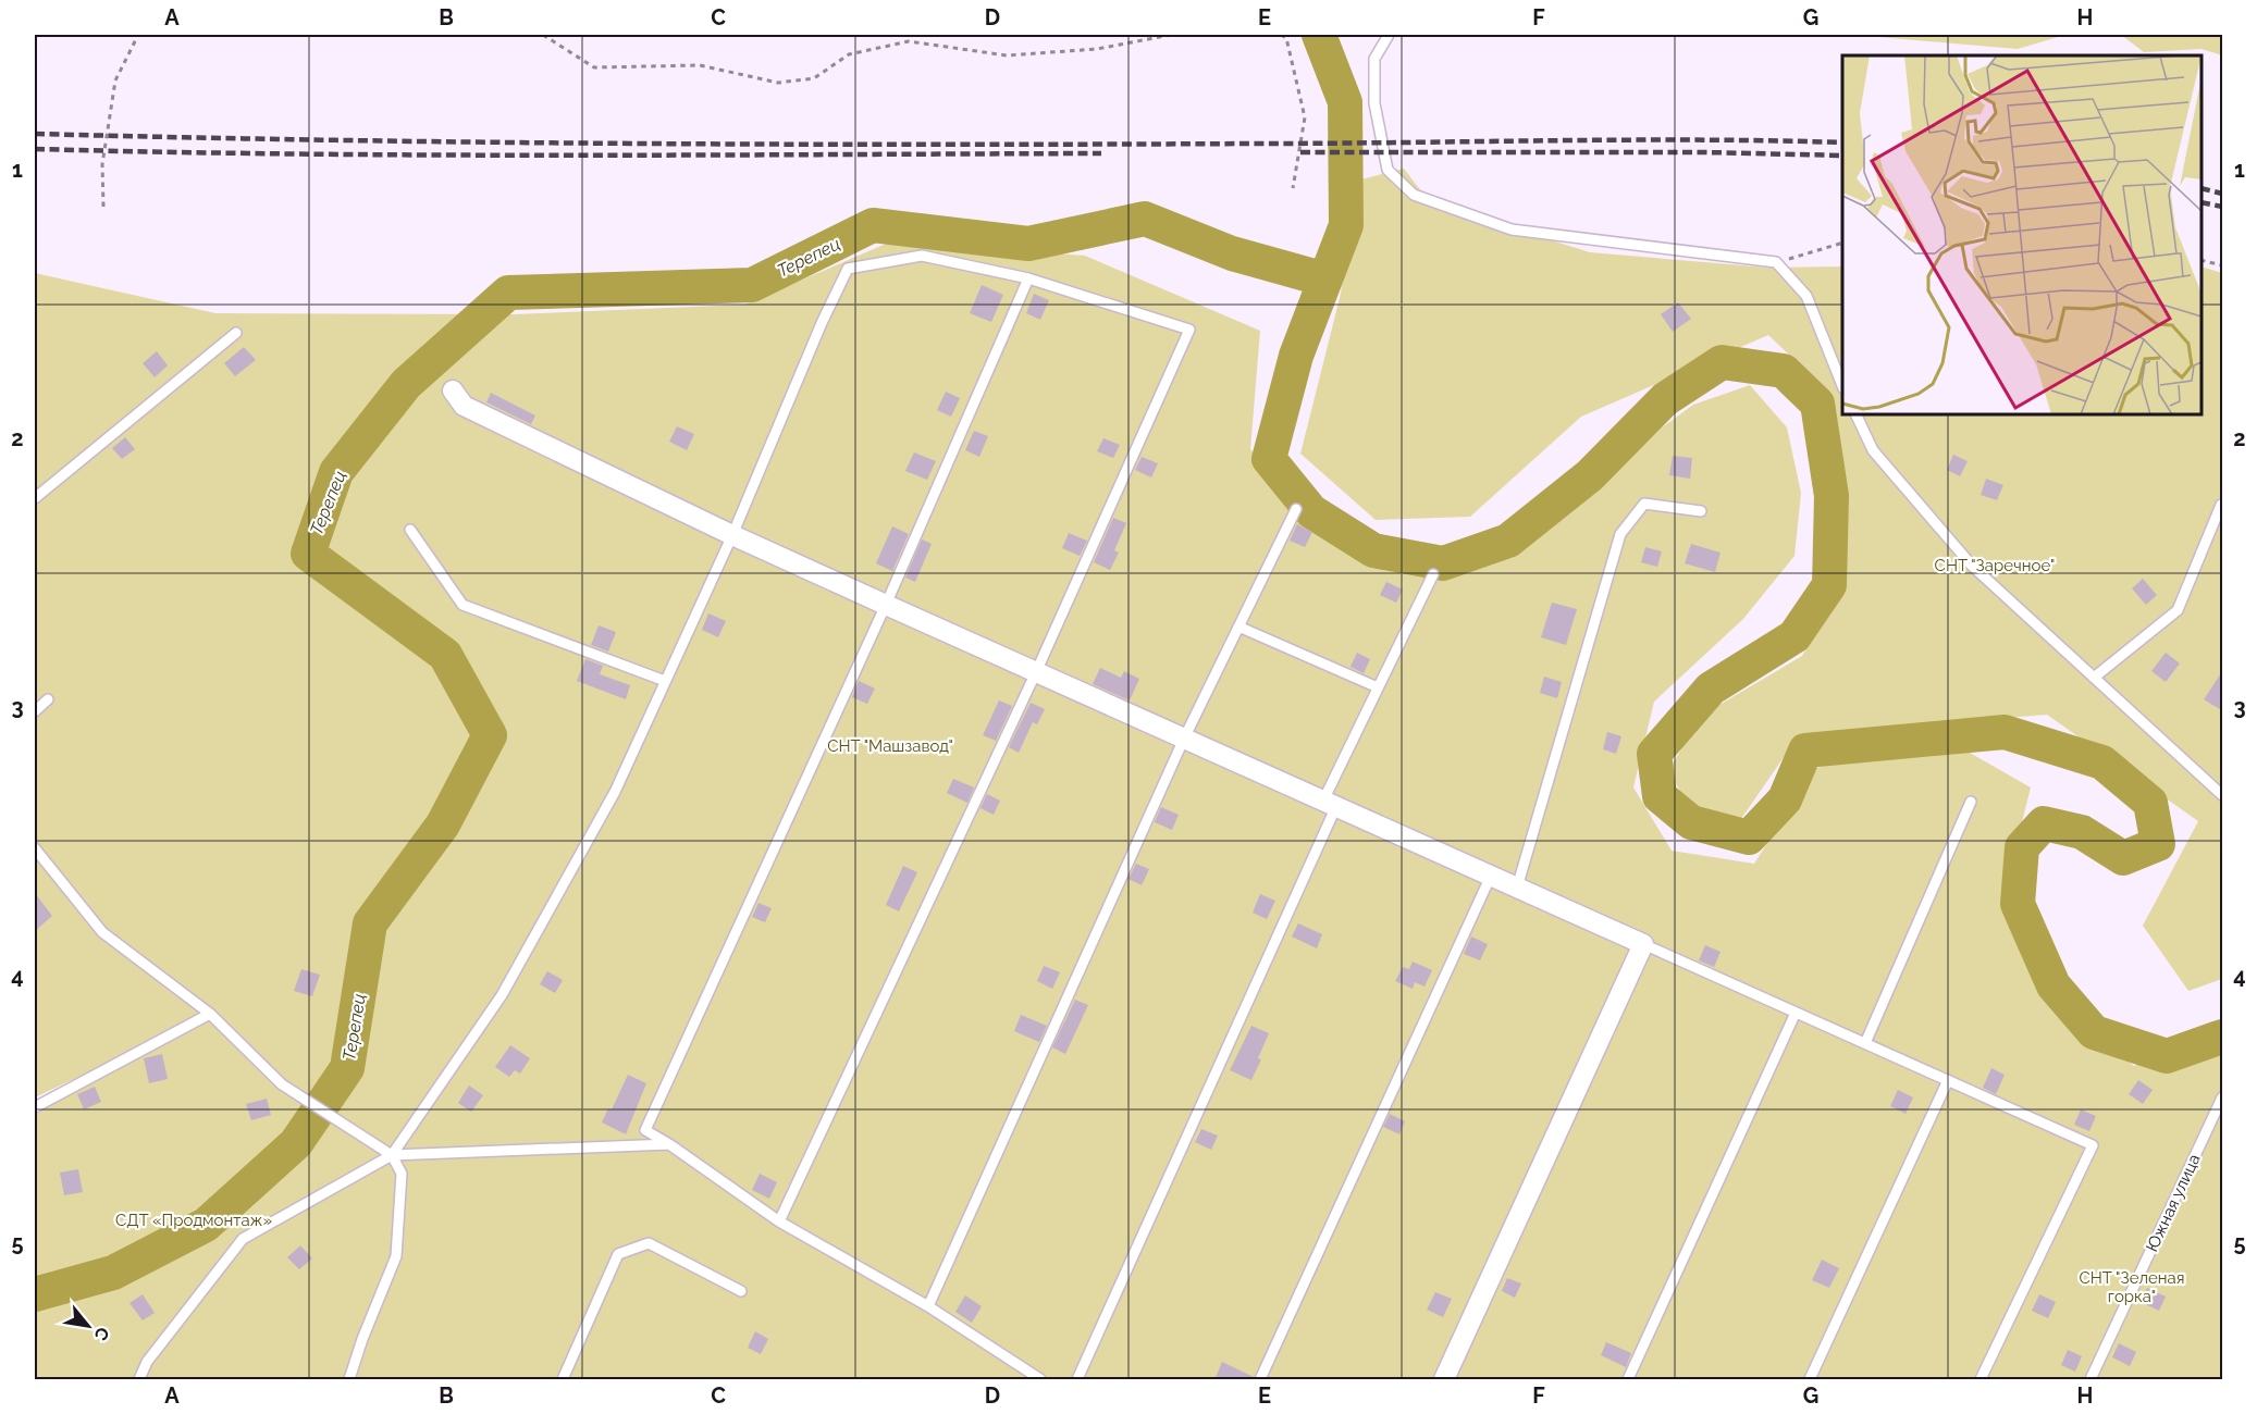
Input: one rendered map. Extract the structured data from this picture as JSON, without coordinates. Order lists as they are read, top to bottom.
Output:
{
  "streets": {
    "lane": ["Южная улица"]
  },
  "water": ["Терепец"],
  "parks": [
    "СНТ \"Заречное\"",
    "СНТ \"Машзавод\"",
    "СДТ «Продмонтаж»",
    "СНТ \"Зеленая горка\""
  ],
  "north": "bottom right",
  "grid": {
    "columns": [
      "A",
      "B",
      "C",
      "D",
      "E",
      "F",
      "G",
      "H"
    ],
    "rows": [
      "1",
      "2",
      "3",
      "4",
      "5"
    ]
  }
}
